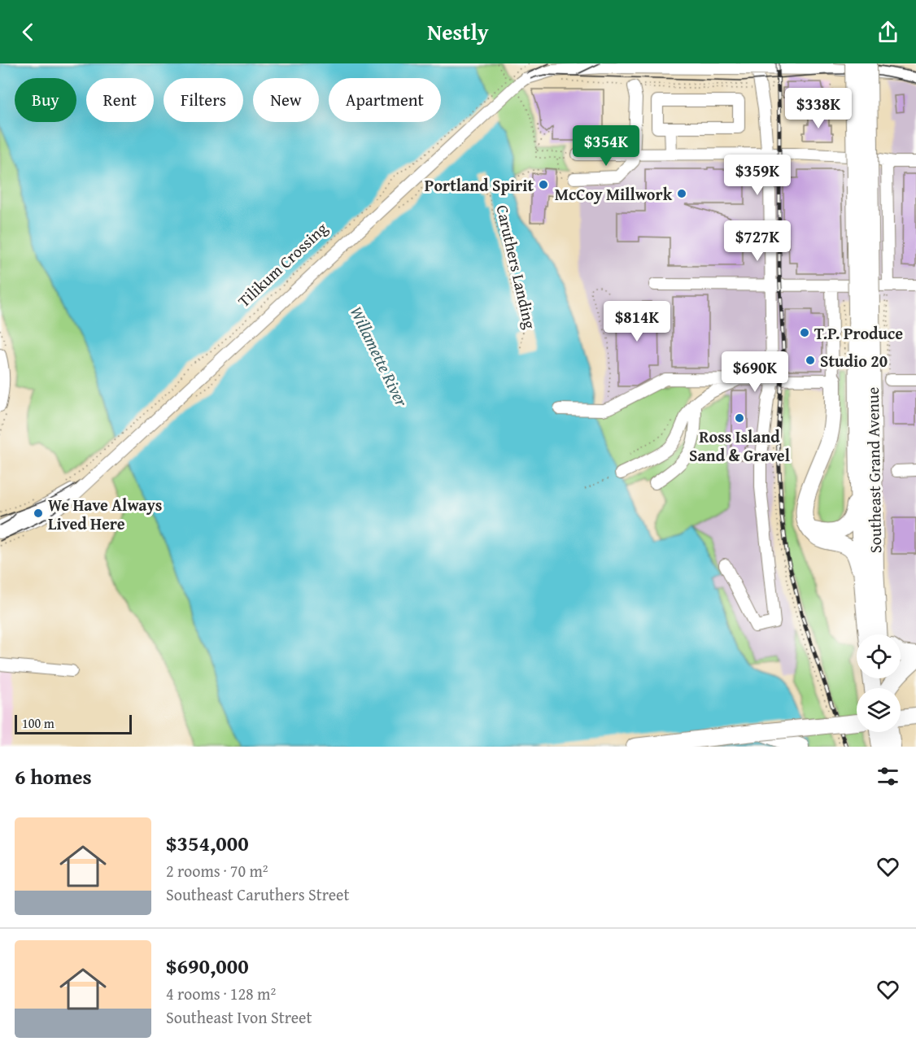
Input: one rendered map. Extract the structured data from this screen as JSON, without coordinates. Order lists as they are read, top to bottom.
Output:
{
  "streets": {
    "highway": ["Southeast Grand Avenue"],
    "street": ["Tilikum Crossing"],
    "path": ["Caruthers Landing"]
  },
  "water": ["Willamette River"],
  "places": [
    "Portland Spirit",
    "McCoy Millwork",
    "T.P. Produce",
    "Studio 20",
    "Ross Island Sand & Gravel",
    "We Have Always Lived Here"
  ],
  "scale_bar": "100 m",
  "page": {
    "header": "Nestly",
    "chip": [
      "Buy",
      "Rent",
      "Filters",
      "New",
      "Apartment"
    ],
    "price": [
      "$338K",
      "$354K",
      "$359K",
      "$727K",
      "$814K",
      "$690K"
    ],
    "scale": "100 m",
    "heading": "6 homes",
    "list": [
      {
        "name": "$354,000",
        "note": "2 rooms · 70 m² · Southeast Caruthers Street"
      },
      {
        "name": "$690,000",
        "note": "4 rooms · 128 m² · Southeast Ivon Street"
      }
    ]
  }
}
